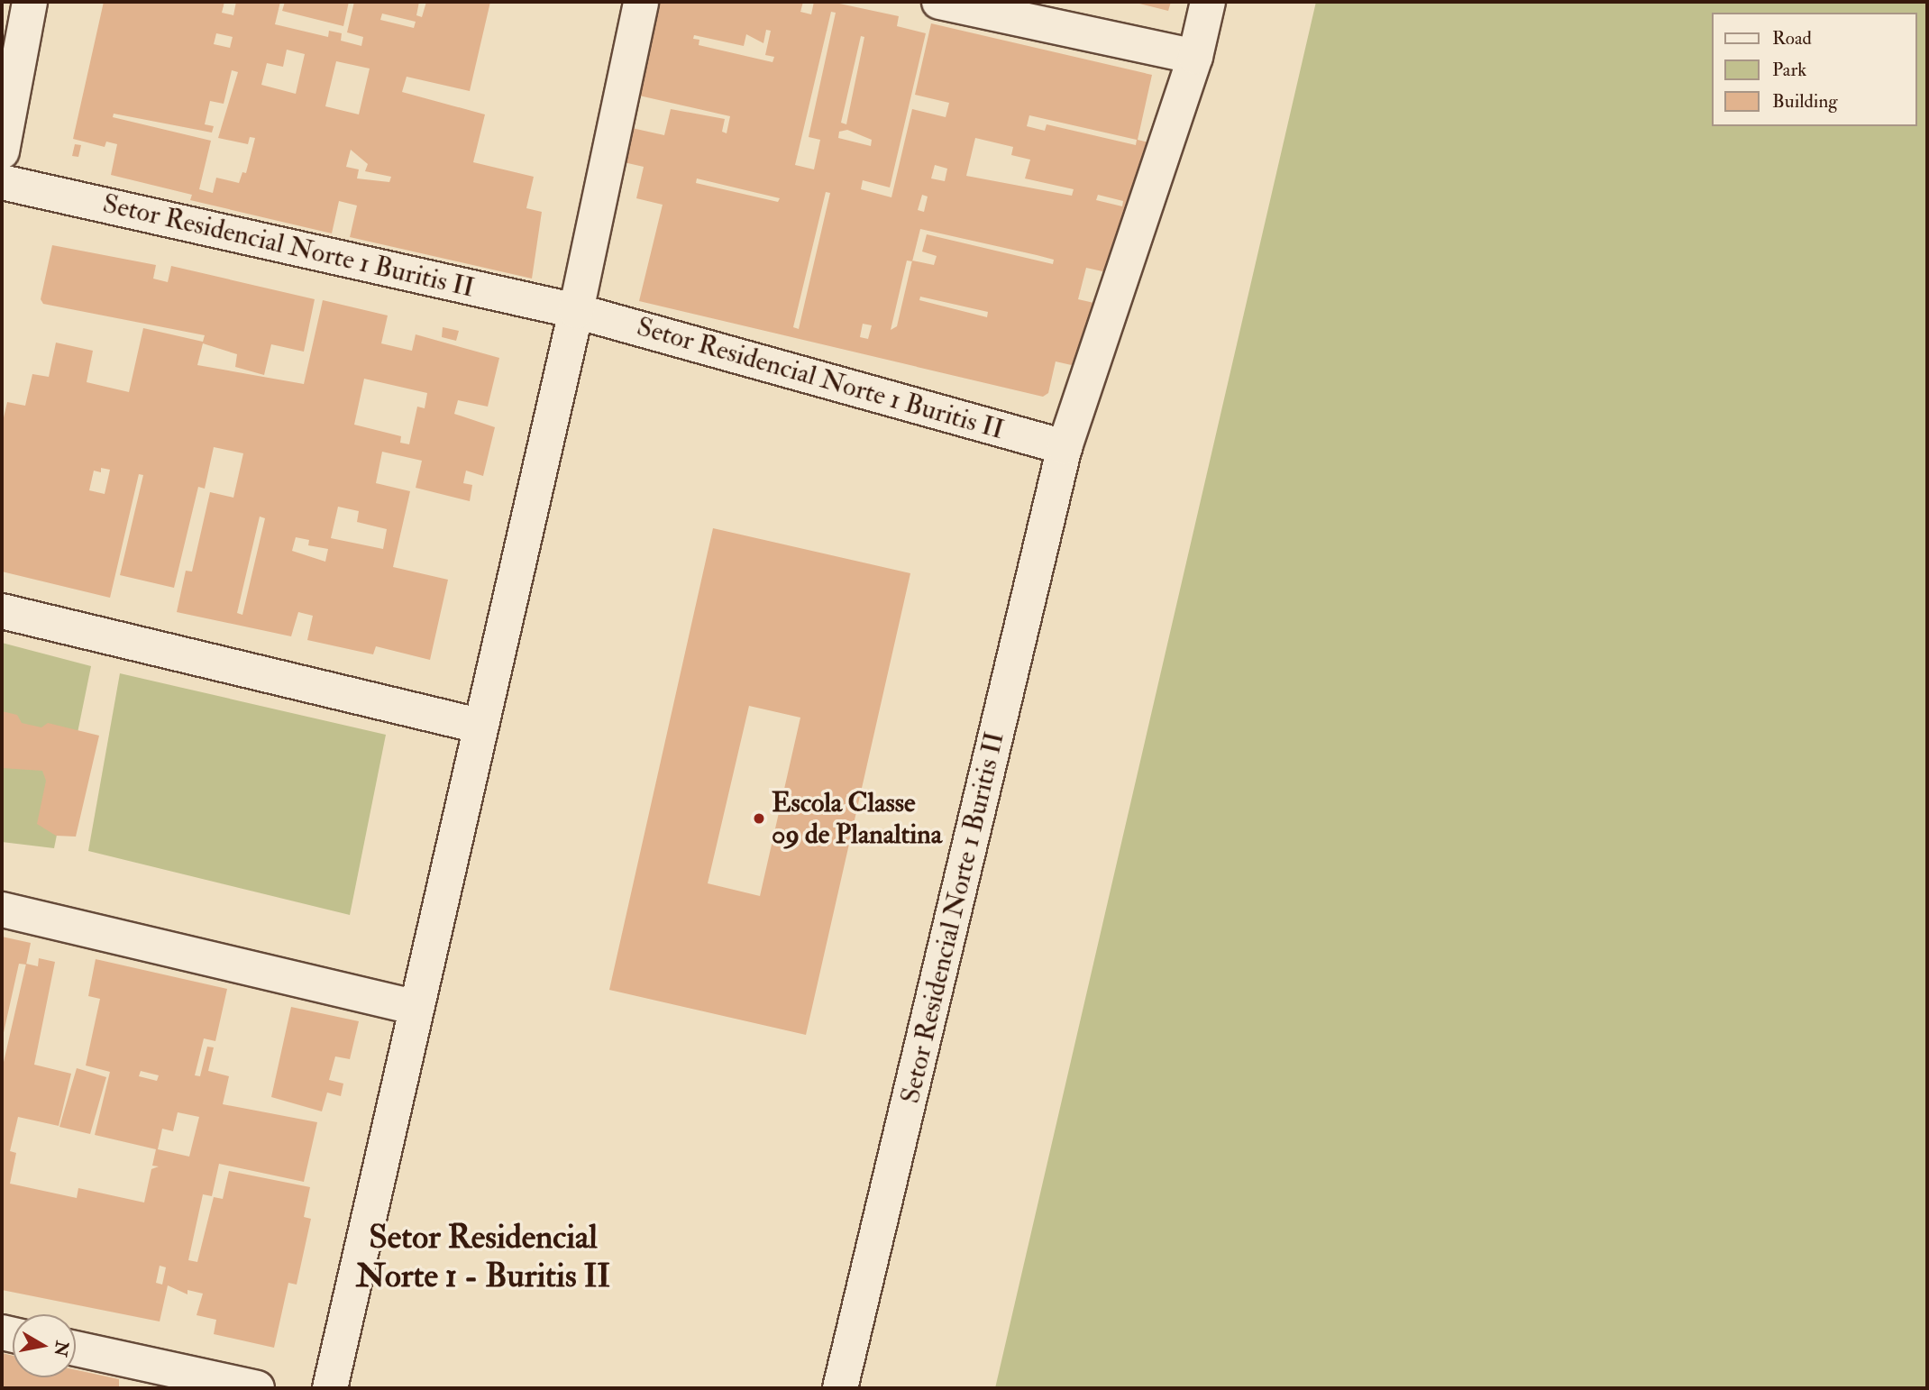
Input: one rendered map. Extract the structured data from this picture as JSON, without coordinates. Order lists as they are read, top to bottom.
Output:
{
  "streets": {
    "street": ["Setor Residencial Norte 1 Buritis II"]
  },
  "districts": ["Setor Residencial Norte 1 - Buritis II"],
  "places": ["Escola Classe 09 de Planaltina"],
  "legend": ["Road", "Park", "Building"],
  "north": "right"
}
